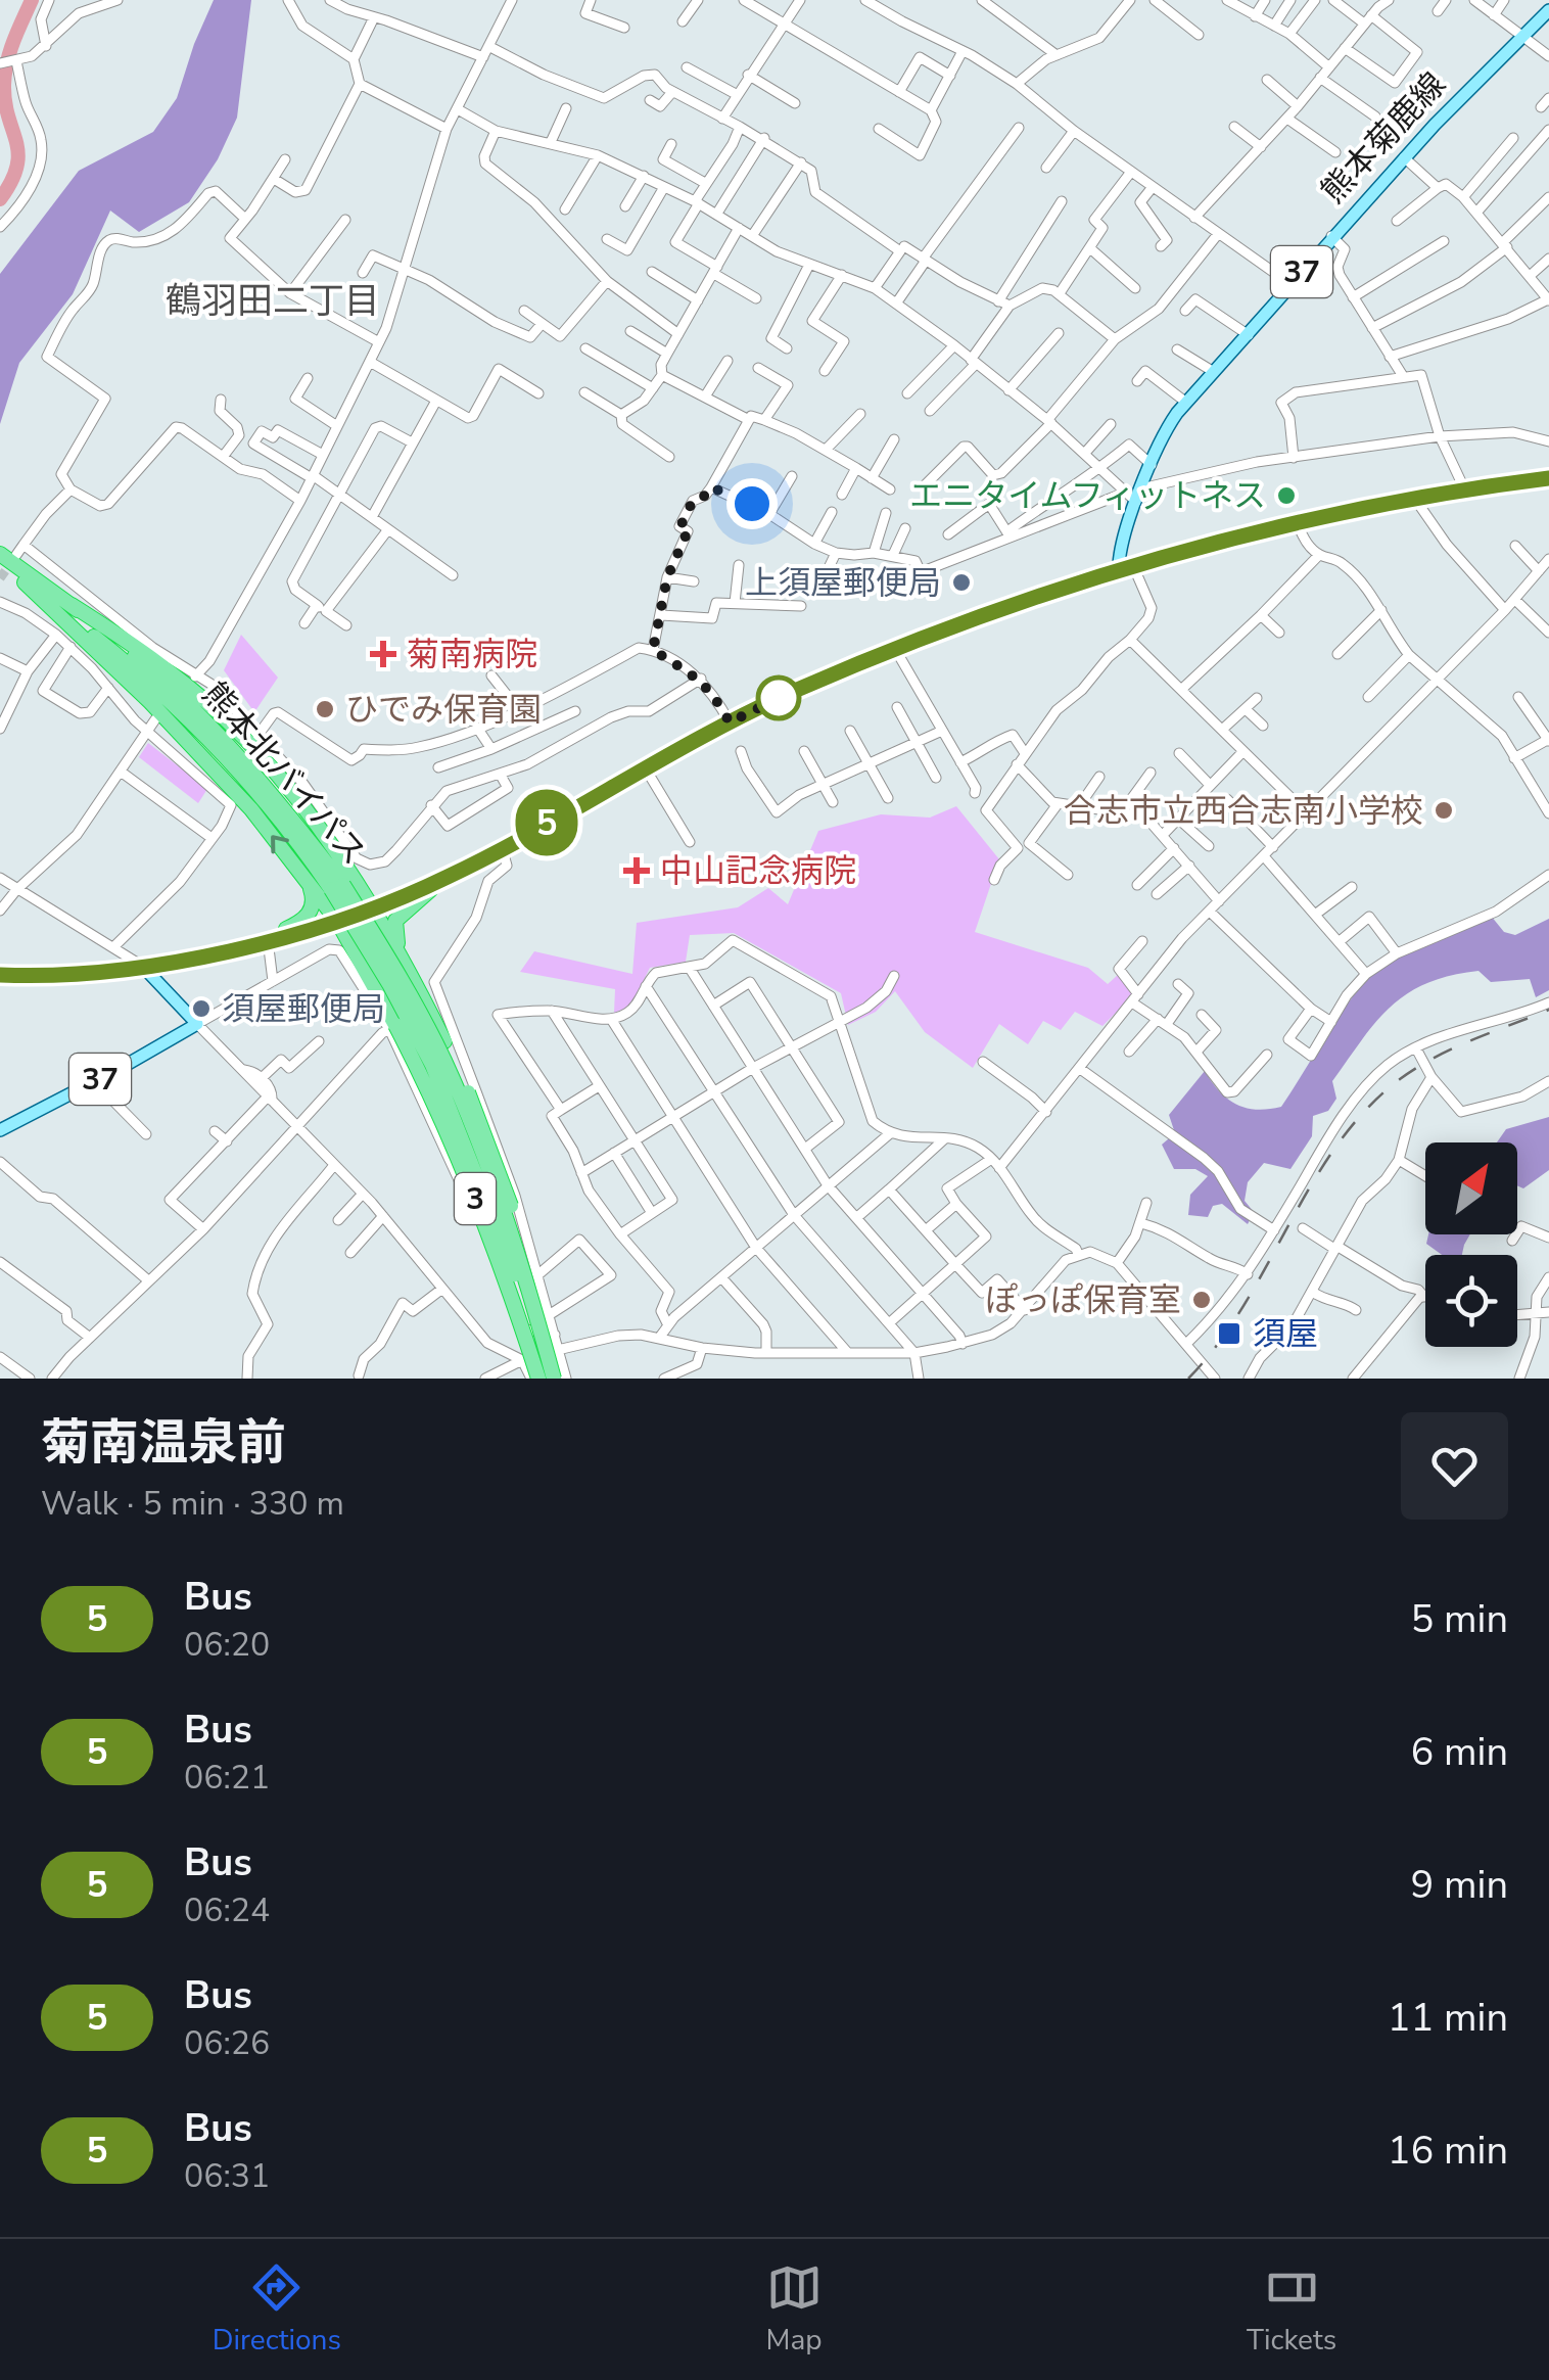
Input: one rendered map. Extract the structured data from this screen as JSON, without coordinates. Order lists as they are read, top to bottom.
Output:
{
  "streets": {
    "highway": ["熊本北バイパス", "3"],
    "main road": ["熊本菊鹿線", "37"]
  },
  "crossings": [
    ["熊本北バイパス", "3"]
  ],
  "districts": ["鶴羽田二丁目"],
  "places": {
    "other": [
      "エニタイムフィットネス",
      "上須屋郵便局",
      "ひでみ保育園",
      "合志市立西合志南小学校",
      "須屋郵便局",
      "ぽっぽ保育室"
    ],
    "health": ["菊南病院", "中山記念病院"],
    "transit": ["須屋"]
  },
  "lines": ["bus line 5"],
  "north": "top right",
  "page": {
    "on_map": "5",
    "heading": ["菊南温泉前", "Walk · 5 min · 330 m"],
    "list": [
      {
        "mark": "5",
        "name": "Bus",
        "note": "06:20",
        "value": "5 min"
      },
      {
        "mark": "5",
        "name": "Bus",
        "note": "06:21",
        "value": "6 min"
      },
      {
        "mark": "5",
        "name": "Bus",
        "note": "06:24",
        "value": "9 min"
      },
      {
        "mark": "5",
        "name": "Bus",
        "note": "06:26",
        "value": "11 min"
      },
      {
        "mark": "5",
        "name": "Bus",
        "note": "06:31",
        "value": "16 min"
      }
    ],
    "tabs": ["Directions", "Map", "Tickets"]
  }
}
